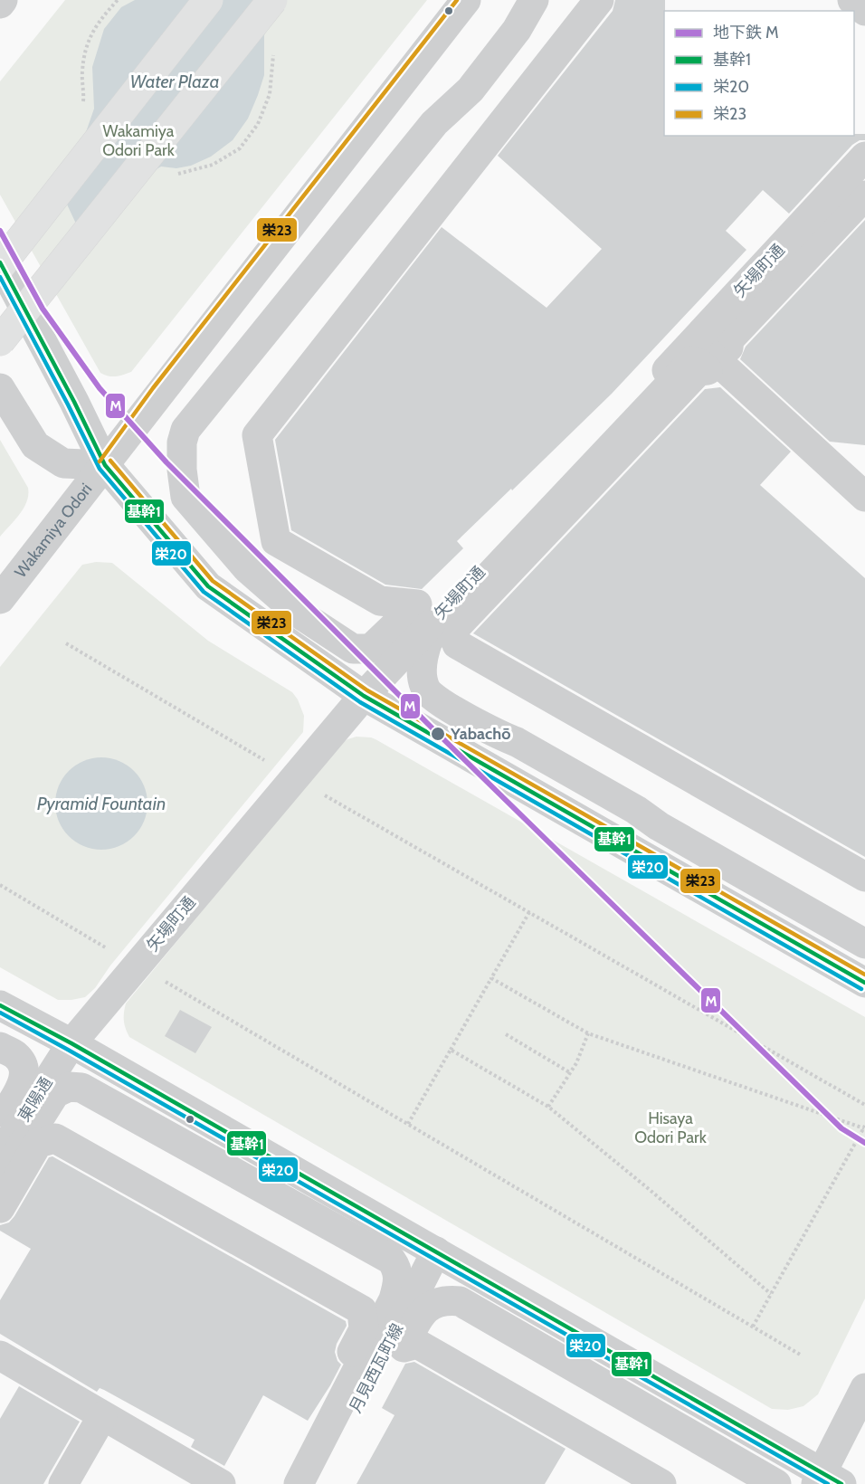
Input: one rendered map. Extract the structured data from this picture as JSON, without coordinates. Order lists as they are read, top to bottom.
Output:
{
  "streets": {
    "street": [
      "矢場町通",
      "Wakamiya Odori",
      "東陽通",
      "月見西瓦町線"
    ]
  },
  "crossings": [
    ["矢場町通", "東陽通"]
  ],
  "water": ["Water Plaza", "Pyramid Fountain"],
  "parks": ["Wakamiya Odori Park", "Hisaya Odori Park"],
  "places": ["Yabachō"],
  "lines": [
    "transit line 栄23",
    "metro line M",
    "transit line 基幹1",
    "transit line 栄20"
  ],
  "legend": [
    "地下鉄 M",
    "基幹1",
    "栄20",
    "栄23"
  ]
}
